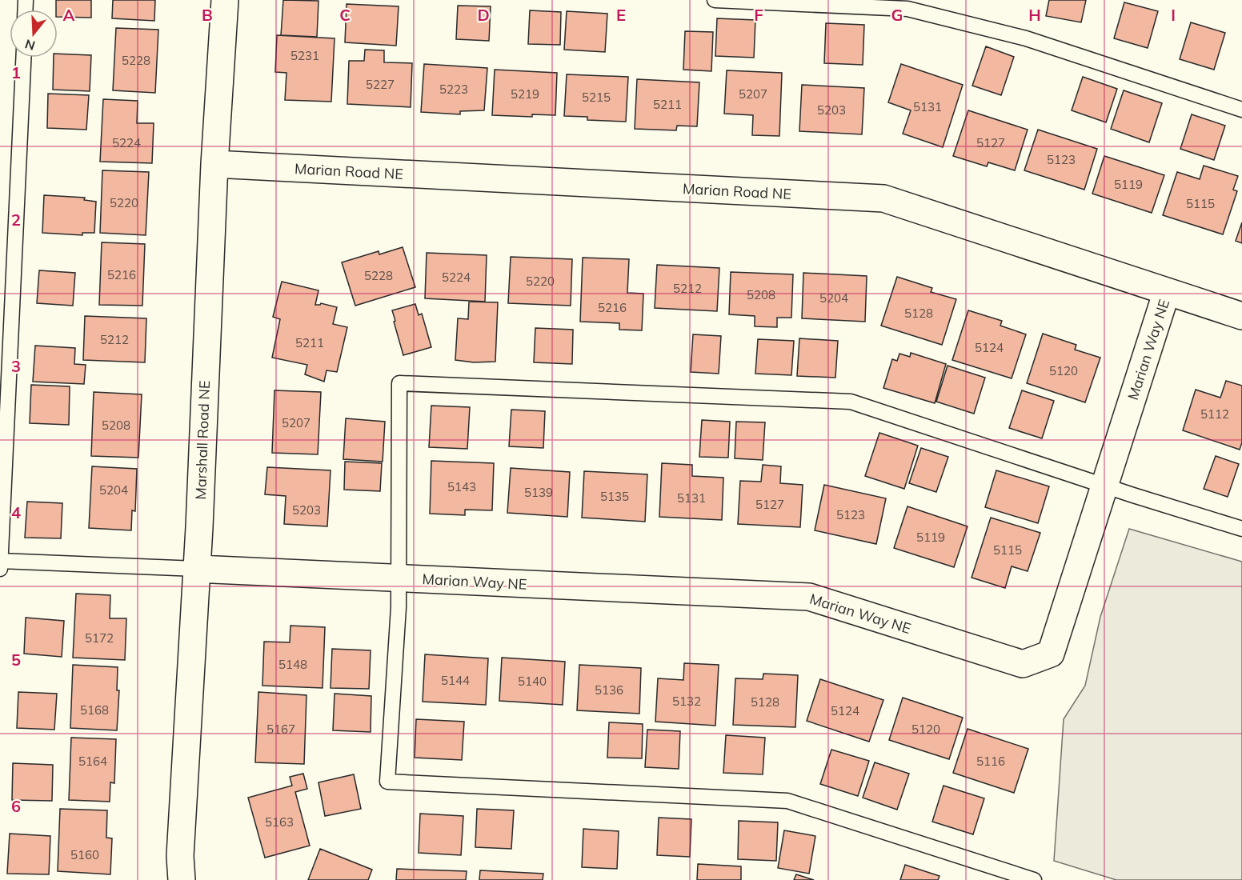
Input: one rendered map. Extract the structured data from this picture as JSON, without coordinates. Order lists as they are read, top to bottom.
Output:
{
  "streets": {
    "street": ["Marian Road NE", "Marian Way NE", "Marshall Road NE"]
  },
  "crossings": [
    ["Marian Road NE", "Marian Way NE"],
    ["Marian Road NE", "Marshall Road NE"],
    ["Marian Way NE", "Marshall Road NE"]
  ],
  "house_numbers": [
    "5231",
    "5228",
    "5227",
    "5223",
    "5219",
    "5207",
    "5215",
    "5211",
    "5131",
    "5203",
    "5224",
    "5127",
    "5123",
    "5119",
    "5220",
    "5115",
    "5216",
    "5228",
    "5224",
    "5220",
    "5212",
    "5208",
    "5204",
    "5216",
    "5128",
    "5212",
    "5211",
    "5124",
    "5120",
    "5112",
    "5207",
    "5208",
    "5143",
    "5204",
    "5139",
    "5135",
    "5131",
    "5127",
    "5203",
    "5123",
    "5119",
    "5115",
    "5172",
    "5148",
    "5144",
    "5140",
    "5136",
    "5132",
    "5128",
    "5168",
    "5124",
    "5167",
    "5120",
    "5164",
    "5116",
    "5163",
    "5160"
  ],
  "north": "bottom",
  "grid": {
    "columns": [
      "A",
      "B",
      "C",
      "D",
      "E",
      "F",
      "G",
      "H",
      "I"
    ],
    "rows": [
      "1",
      "2",
      "3",
      "4",
      "5",
      "6"
    ]
  }
}
